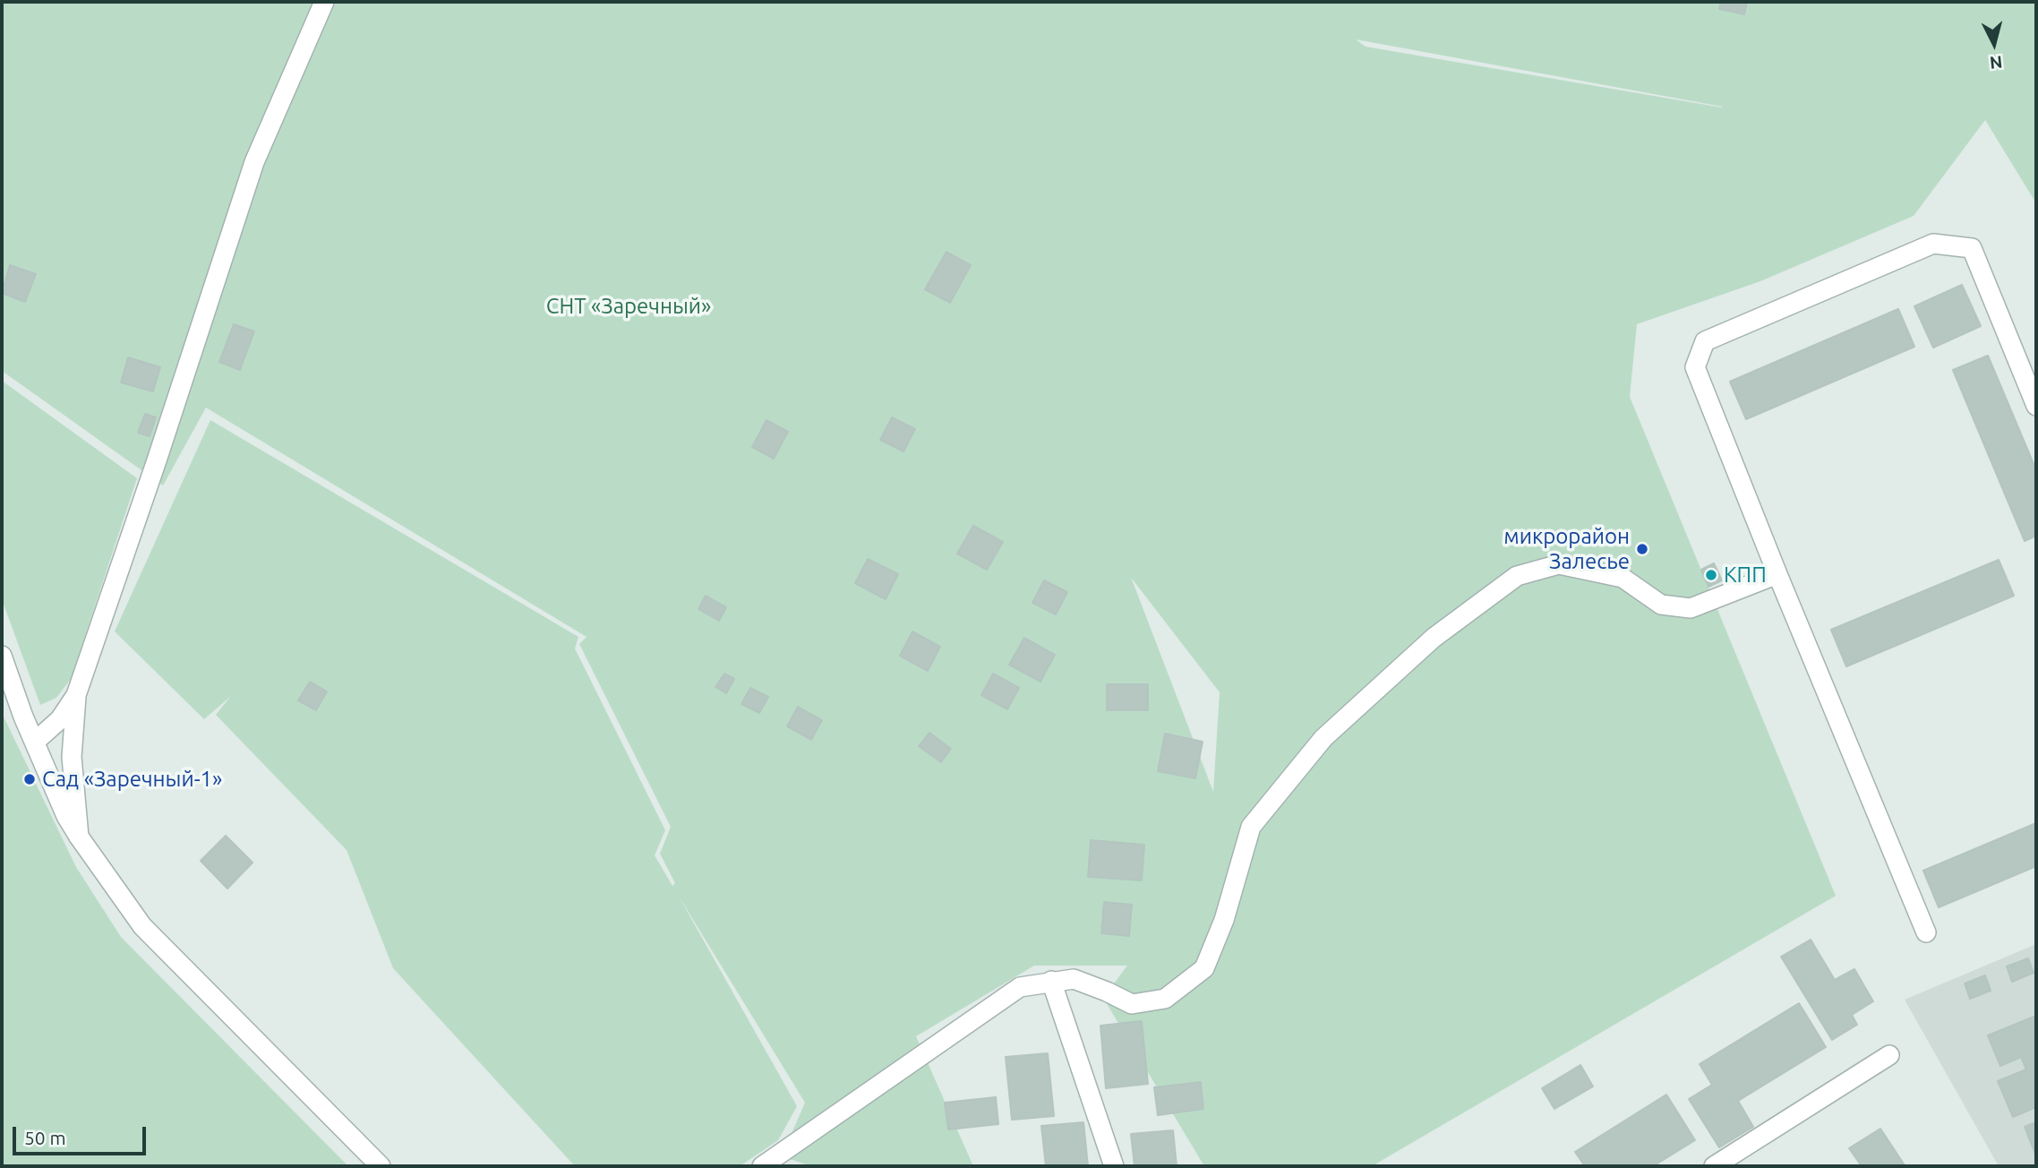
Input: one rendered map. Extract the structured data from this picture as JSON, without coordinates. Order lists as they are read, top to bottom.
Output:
{
  "parks": ["СНТ «Заречный»"],
  "places": ["микрорайон Залесье", "КПП", "Сад «Заречный-1»"],
  "scale_bar": "50 m",
  "north": "bottom"
}
